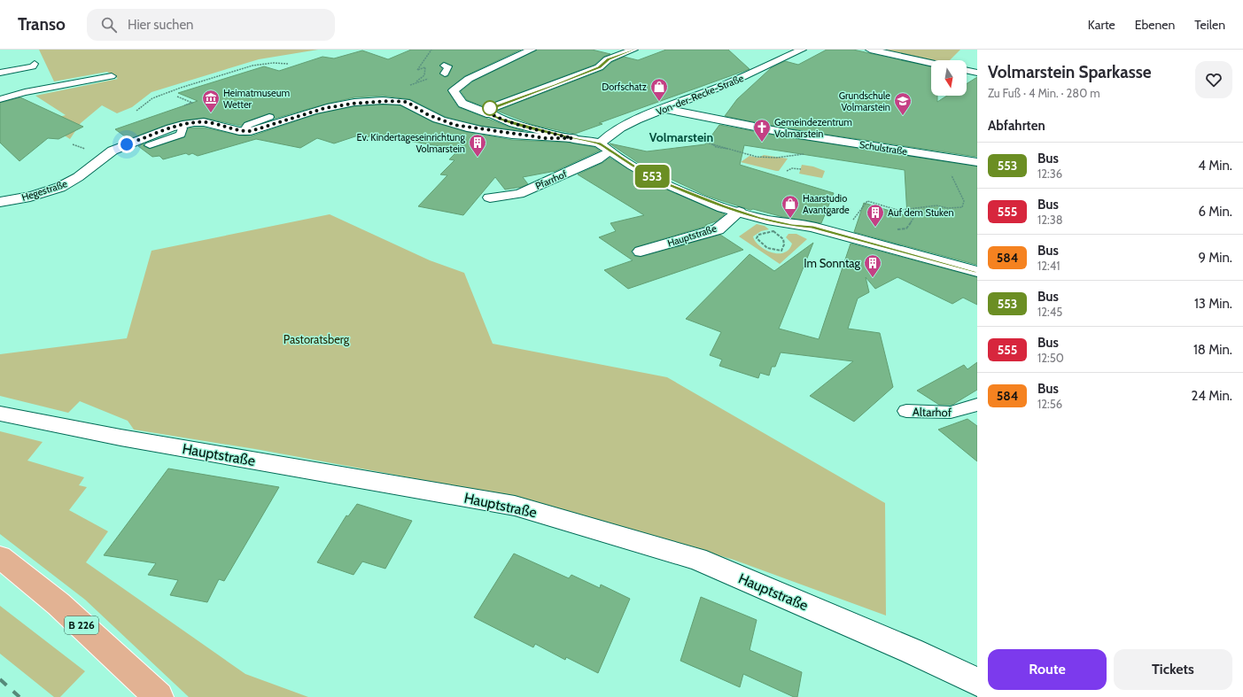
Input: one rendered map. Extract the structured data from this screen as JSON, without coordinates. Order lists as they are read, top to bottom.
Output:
{
  "streets": {
    "main road": ["B 226"],
    "street": [
      "Von-der-Recke-Straße",
      "Schulstraße",
      "Pfarrhof",
      "Hegestraße",
      "Hauptstraße"
    ],
    "lane": ["Altarhof"]
  },
  "crossings": [
    ["Von-der-Recke-Straße", "Schulstraße"],
    ["Von-der-Recke-Straße", "Pfarrhof"]
  ],
  "districts": ["Volmarstein"],
  "parks": ["Pastoratsberg"],
  "places": {
    "shop": ["Dorfschatz", "Haarstudio Avantgarde"],
    "museum": ["Heimatmuseum Wetter"],
    "school or university": ["Grundschule Volmarstein"],
    "church": ["Gemeindezentrum Volmarstein"],
    "building": ["Ev. Kindertageseinrichtung Volmarstein", "Auf dem Stuken", "Im Sonntag"]
  },
  "lines": ["bus line 553"],
  "north": "bottom",
  "page": {
    "header": "Transo",
    "search": "Hier suchen",
    "nav": ["Karte", "Ebenen", "Teilen"],
    "on_map": "553",
    "heading": [
      ["Volmarstein Sparkasse", "Zu Fuß · 4 Min. · 280 m"],
      "Abfahrten"
    ],
    "list": [
      {
        "mark": "553",
        "name": "Bus",
        "note": "12:36",
        "value": "4 Min."
      },
      {
        "mark": "555",
        "name": "Bus",
        "note": "12:38",
        "value": "6 Min."
      },
      {
        "mark": "584",
        "name": "Bus",
        "note": "12:41",
        "value": "9 Min."
      },
      {
        "mark": "553",
        "name": "Bus",
        "note": "12:45",
        "value": "13 Min."
      },
      {
        "mark": "555",
        "name": "Bus",
        "note": "12:50",
        "value": "18 Min."
      },
      {
        "mark": "584",
        "name": "Bus",
        "note": "12:56",
        "value": "24 Min."
      }
    ],
    "buttons": ["Route", "Tickets"]
  }
}
